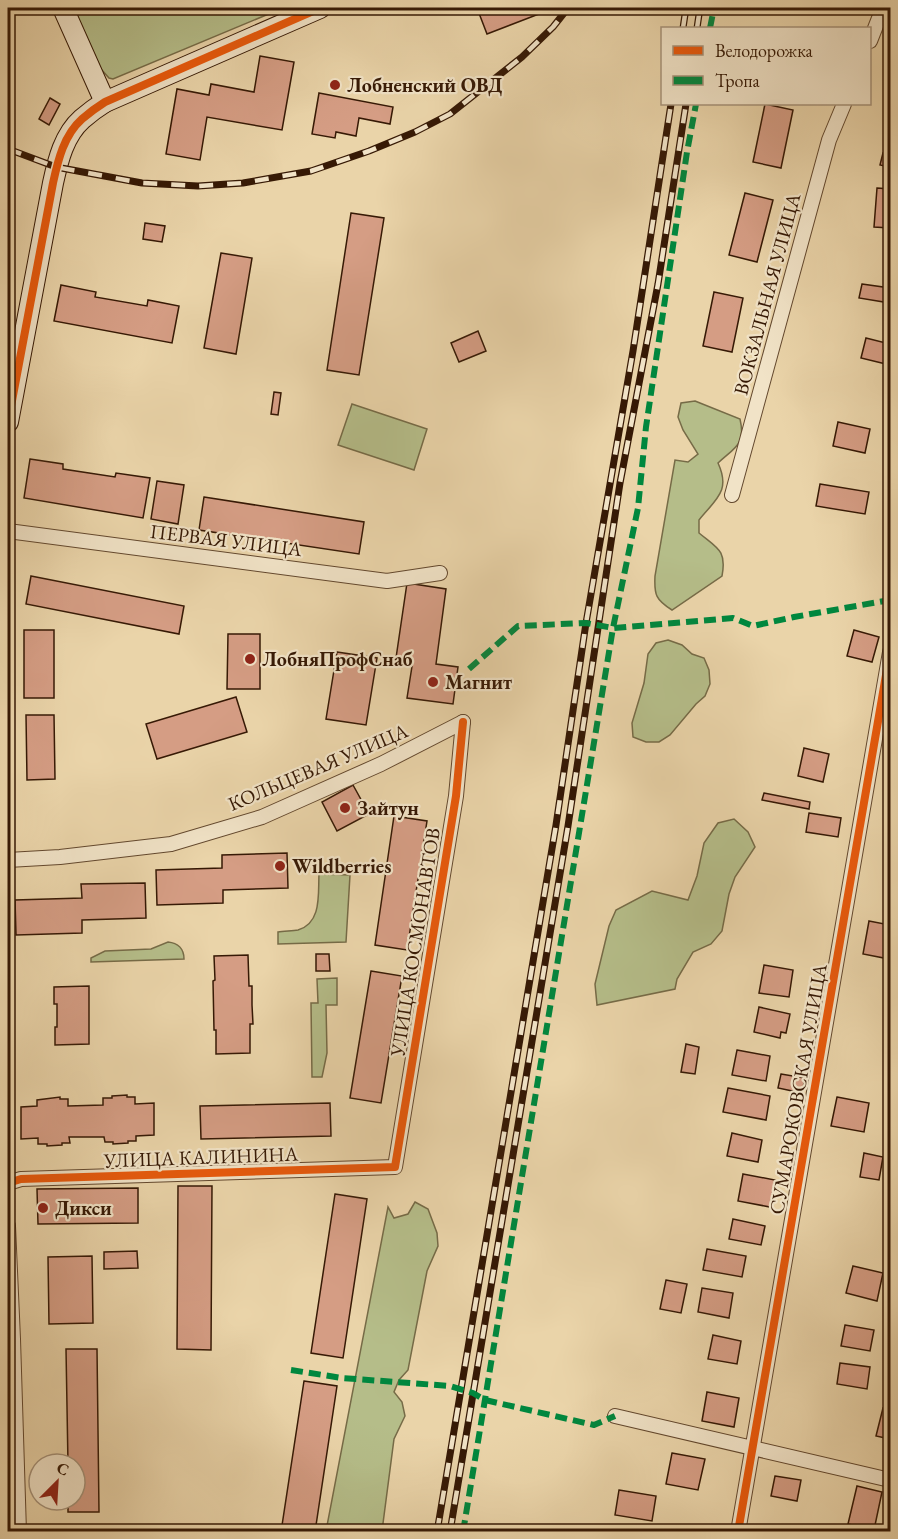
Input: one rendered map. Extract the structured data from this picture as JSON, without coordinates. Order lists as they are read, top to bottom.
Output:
{
  "streets": {
    "street": [
      "ВОКЗАЛЬНАЯ УЛИЦА",
      "ПЕРВАЯ УЛИЦА",
      "КОЛЬЦЕВАЯ УЛИЦА",
      "УЛИЦА КОСМОНАВТОВ",
      "СУМАРОКОВСКАЯ УЛИЦА",
      "УЛИЦА КАЛИНИНА"
    ]
  },
  "crossings": [
    ["КОЛЬЦЕВАЯ УЛИЦА", "УЛИЦА КОСМОНАВТОВ"],
    ["УЛИЦА КОСМОНАВТОВ", "УЛИЦА КАЛИНИНА"]
  ],
  "places": [
    "Лобненский ОВД",
    "ЛобняПрофСнаб",
    "Магнит",
    "Зайтун",
    "Wildberries",
    "Дикси"
  ],
  "legend": ["Велодорожка", "Тропа"],
  "north": "top right"
}
